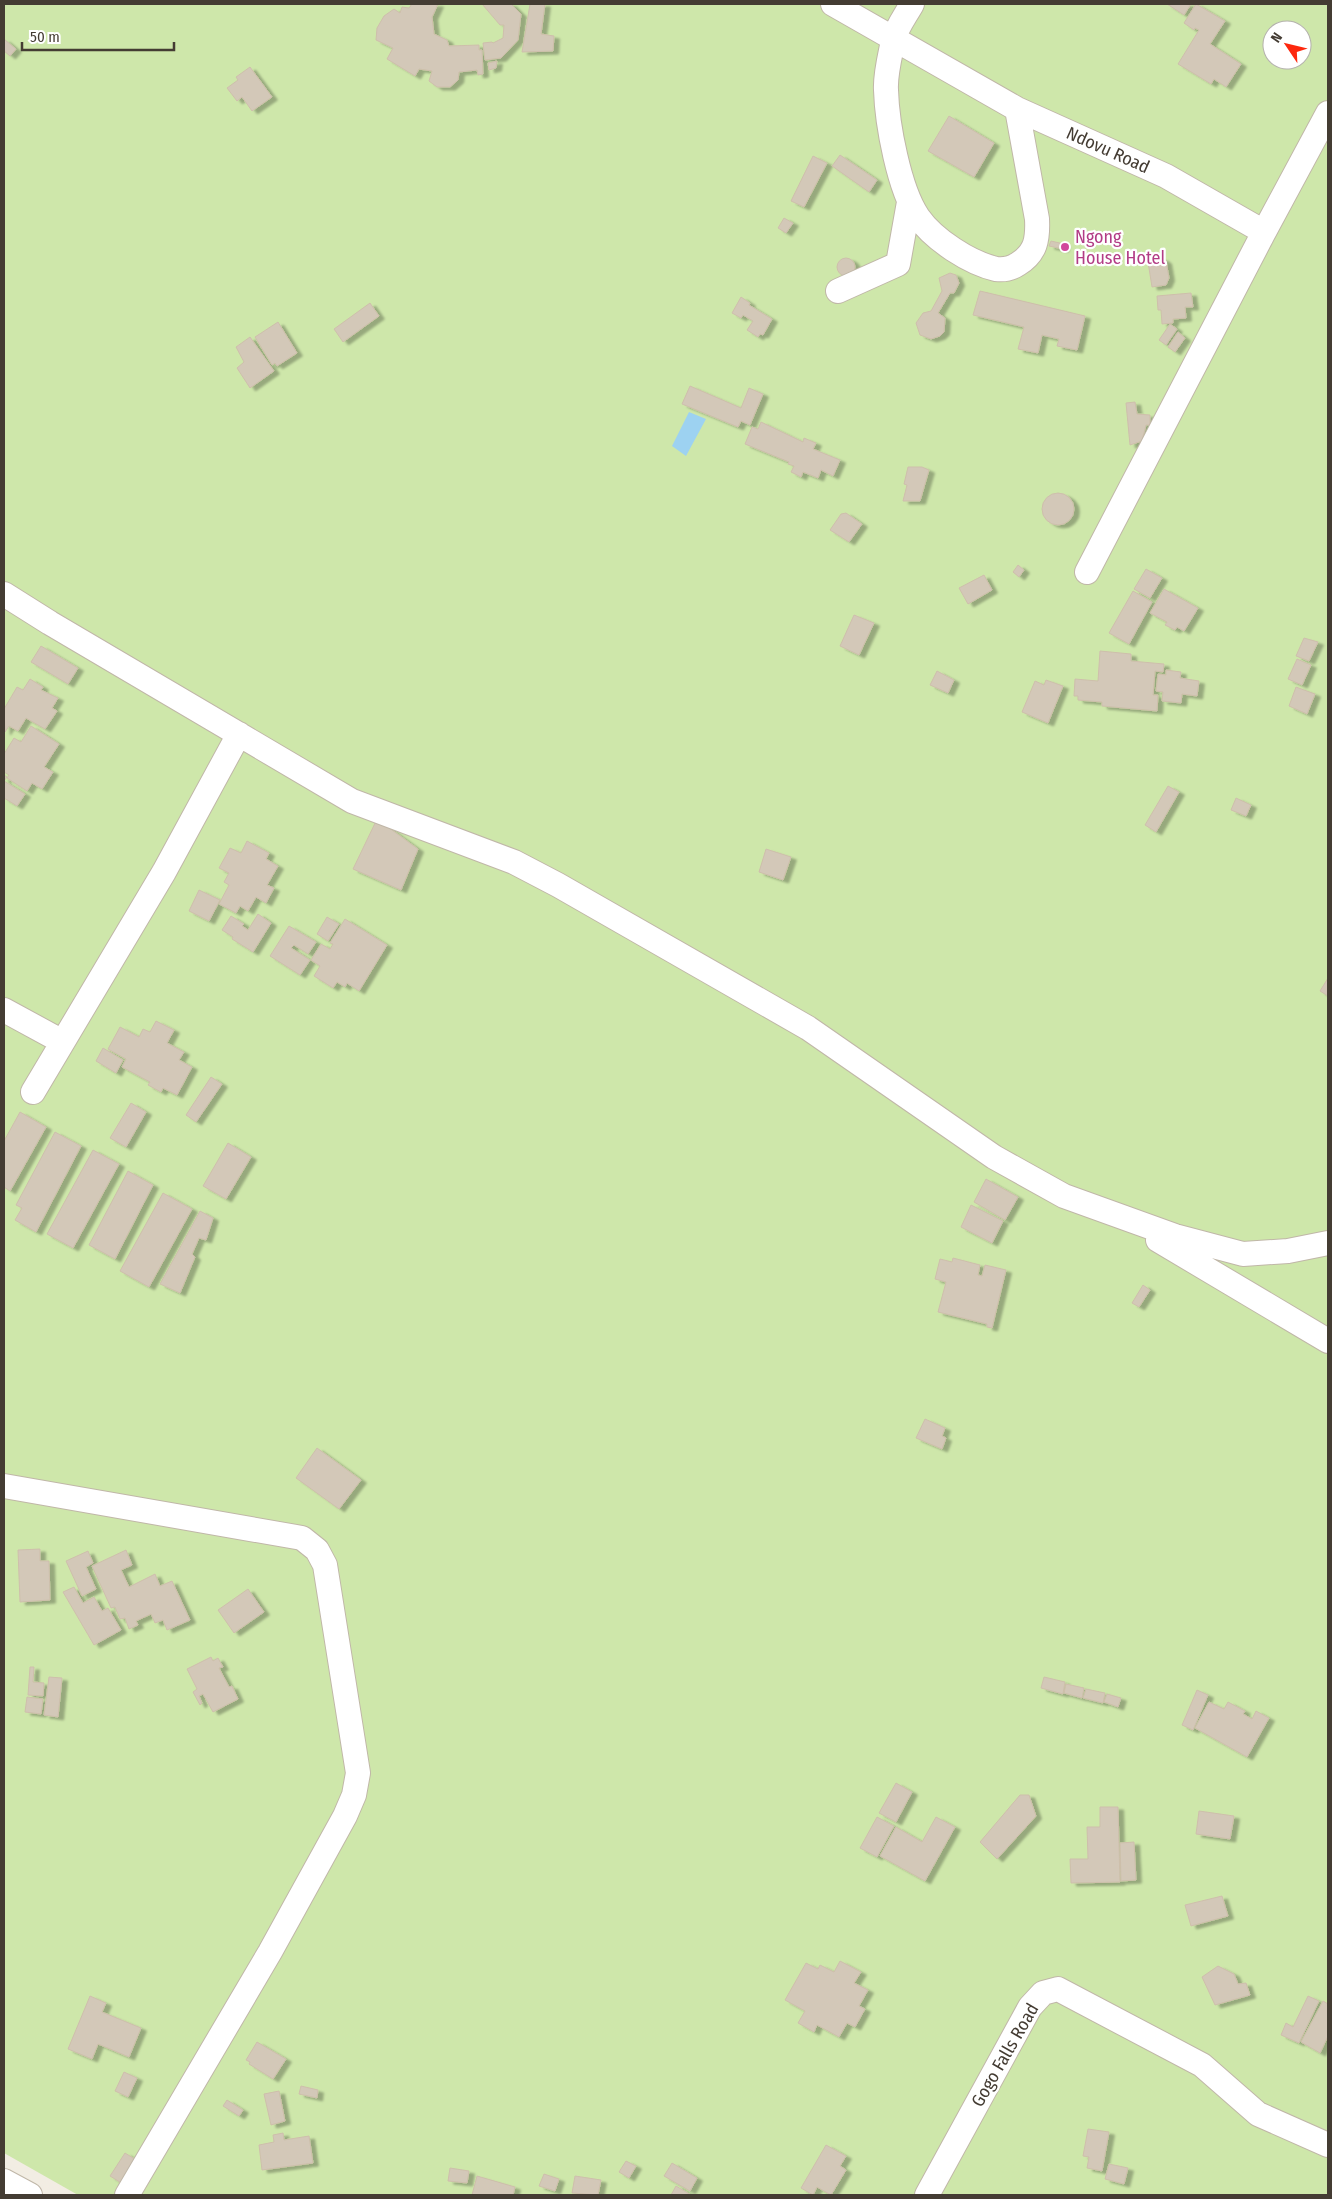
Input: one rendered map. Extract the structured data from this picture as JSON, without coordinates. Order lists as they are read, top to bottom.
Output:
{
  "streets": {
    "street": ["Ndovu Road", "Gogo Falls Road"]
  },
  "places": ["Ngong House Hotel"],
  "scale_bar": "50 m",
  "north": "top left"
}
